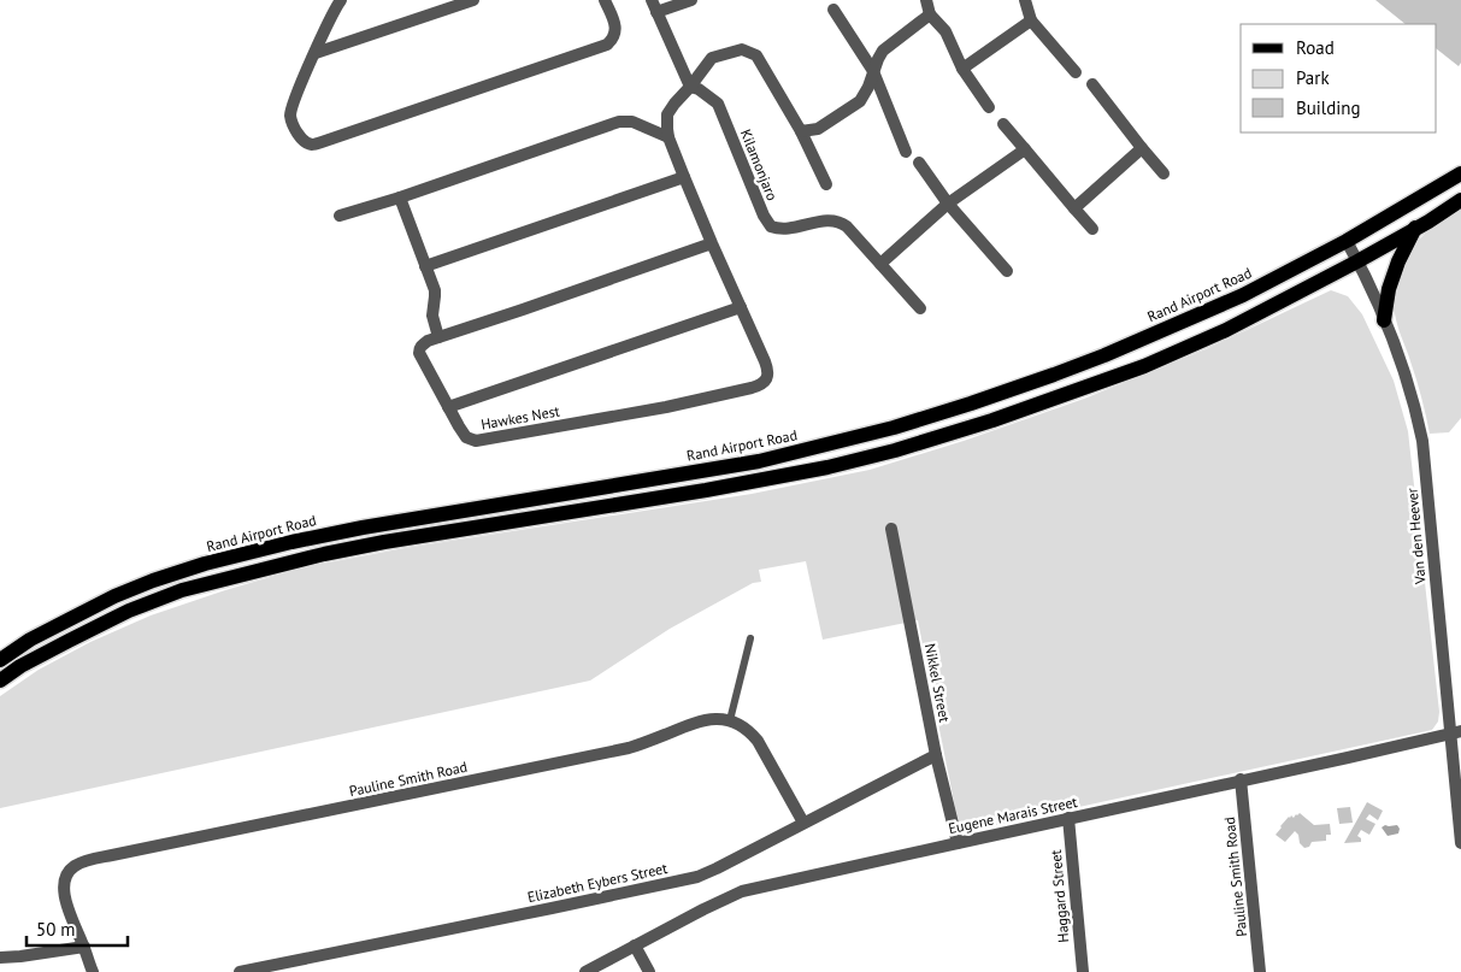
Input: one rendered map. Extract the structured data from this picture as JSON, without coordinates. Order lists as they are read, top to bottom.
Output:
{
  "streets": {
    "main road": ["Rand Airport Road"],
    "street": [
      "Kilamonjaro",
      "Hawkes Nest",
      "Van den Heever",
      "Nikkel Street",
      "Pauline Smith Road",
      "Eugene Marais Street",
      "Elizabeth Eybers Street",
      "Haggard Street"
    ]
  },
  "crossings": [
    ["Kilamonjaro", "Hawkes Nest"],
    ["Rand Airport Road", "Van den Heever"],
    ["Van den Heever", "Eugene Marais Street"],
    ["Nikkel Street", "Eugene Marais Street"],
    ["Nikkel Street", "Elizabeth Eybers Street"],
    ["Pauline Smith Road", "Eugene Marais Street"],
    ["Eugene Marais Street", "Haggard Street"]
  ],
  "legend": ["Road", "Park", "Building"],
  "scale_bar": "50 m"
}
